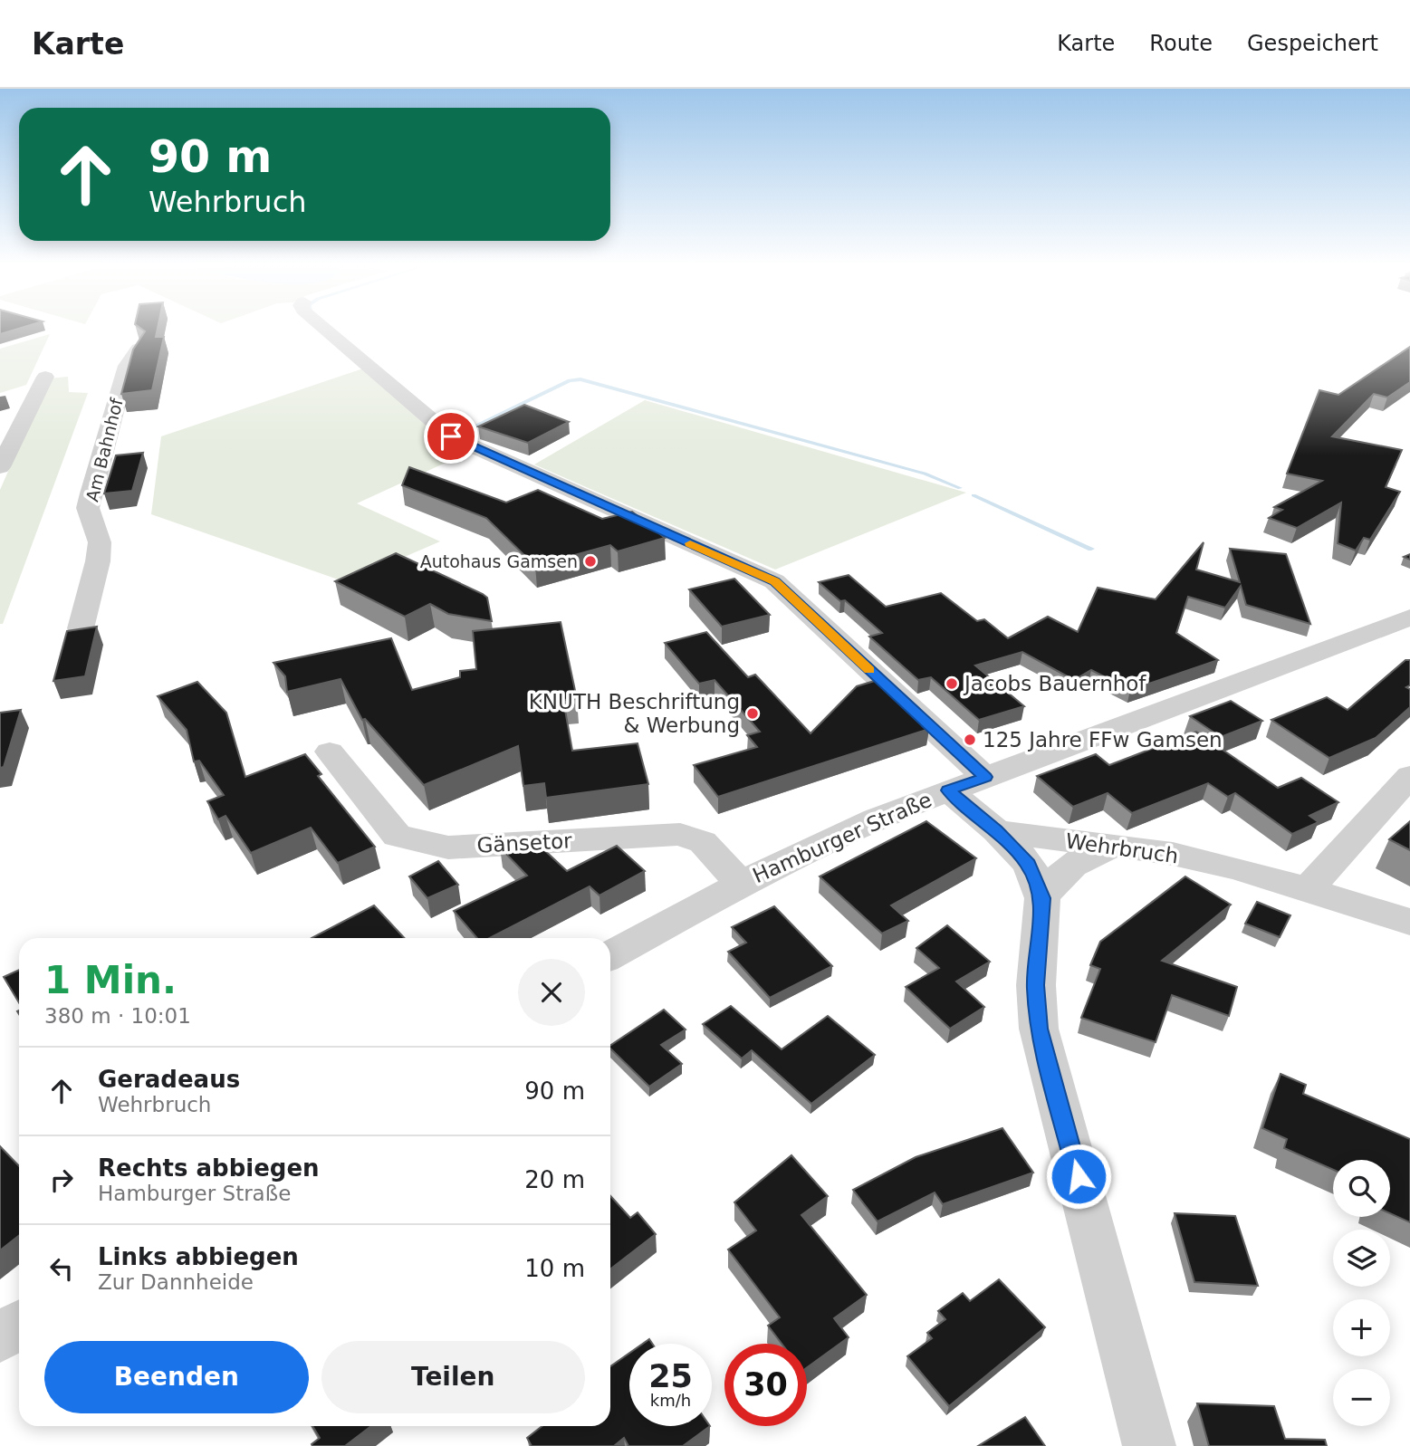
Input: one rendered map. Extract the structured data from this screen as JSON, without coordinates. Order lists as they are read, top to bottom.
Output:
{
  "streets": {
    "street": [
      "Am Bahnhof",
      "Hamburger Straße",
      "Gänsetor",
      "Wehrbruch"
    ]
  },
  "crossings": [
    ["Hamburger Straße", "Gänsetor"],
    ["Hamburger Straße", "Wehrbruch"]
  ],
  "places": [
    "Autohaus Gamsen",
    "Jacobs Bauernhof",
    "KNUTH Beschriftung & Werbung",
    "125 Jahre FFw Gamsen"
  ],
  "page": {
    "header": "Karte",
    "nav": ["Karte", "Route", "Gespeichert"],
    "turn": ["90 m", "Wehrbruch"],
    "heading": ["1 Min.", "380 m · 10:01"],
    "list": [
      {
        "name": "Geradeaus",
        "note": "Wehrbruch",
        "value": "90 m"
      },
      {
        "name": "Rechts abbiegen",
        "note": "Hamburger Straße",
        "value": "20 m"
      },
      {
        "name": "Links abbiegen",
        "note": "Zur Dannheide",
        "value": "10 m"
      }
    ],
    "map_buttons": ["+", "−"],
    "buttons": ["Beenden", "Teilen"],
    "speed": "25 km/h",
    "limit": "30"
  }
}
